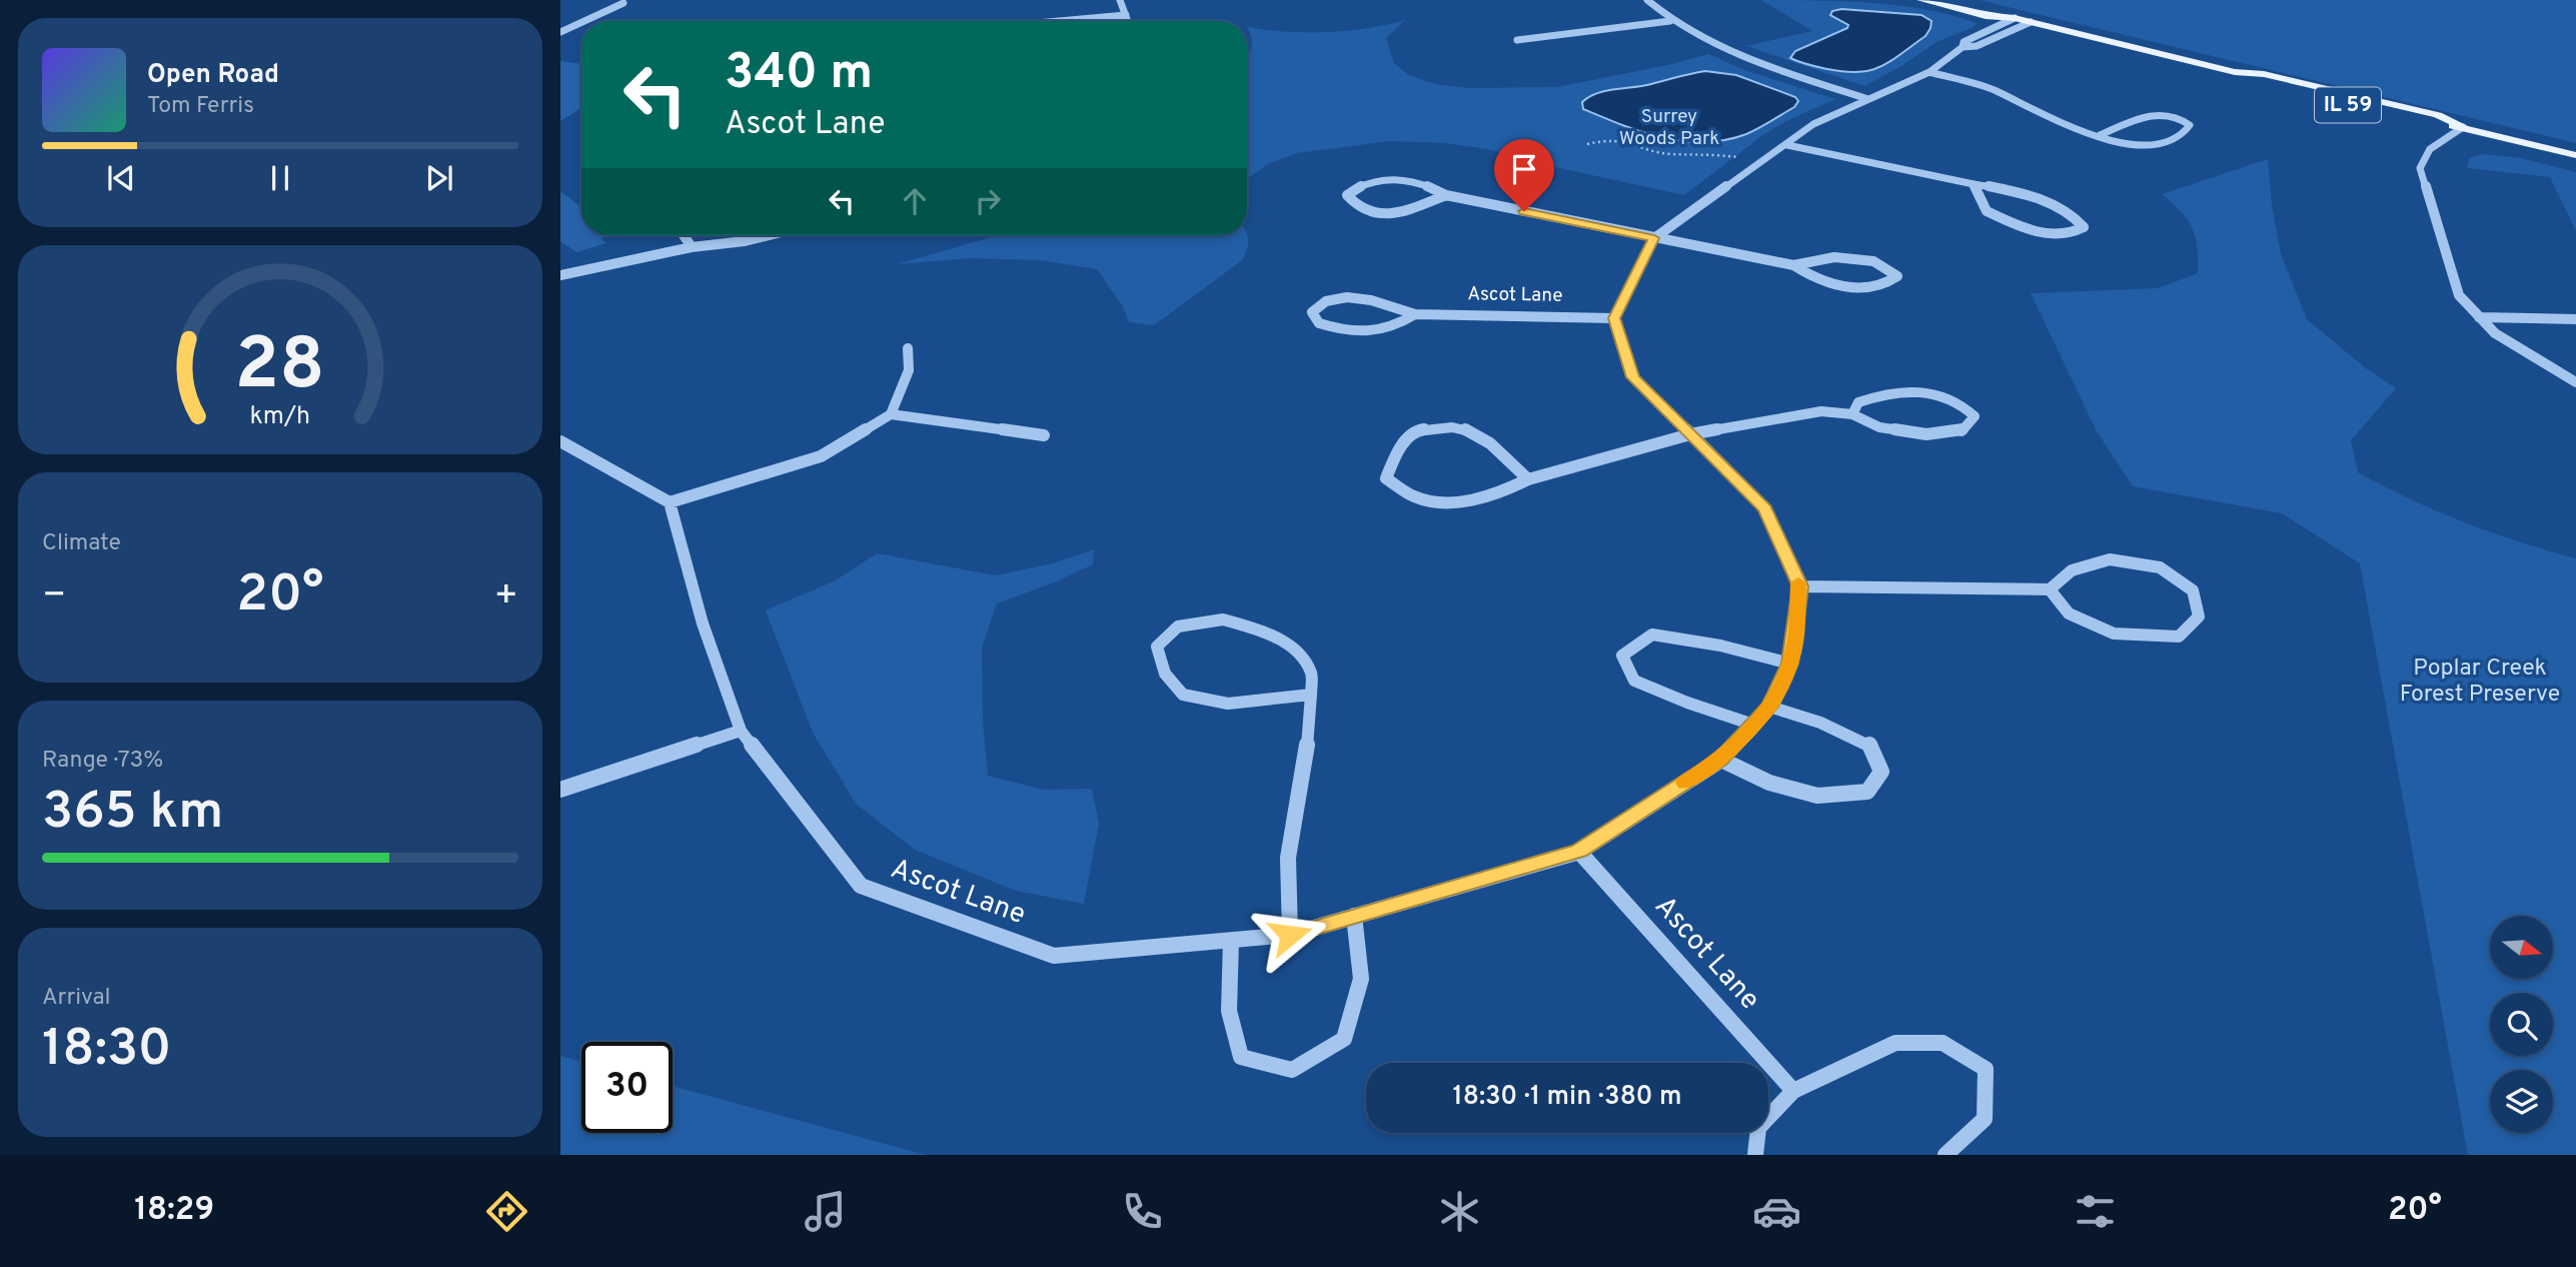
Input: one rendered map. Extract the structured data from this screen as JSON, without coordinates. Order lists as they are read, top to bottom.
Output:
{
  "streets": {
    "main road": ["IL 59"],
    "street": ["Ascot Lane"]
  },
  "parks": ["Surrey Woods Park", "Poplar Creek Forest Preserve"],
  "north": "right",
  "page": {
    "turn": ["340 m", "Ascot Lane"],
    "song": ["Open Road", "Tom Ferris"],
    "tile": [
      "Climate",
      ["Range · 73%", "365 km"],
      ["Arrival", "18:30"]
    ],
    "heat": ["−", "20°", "+"],
    "limit": "30",
    "trip": "18:30 · 1 min · 380 m",
    "tabs": ["18:29", "20°"],
    "gauge": ["28", "km/h"]
  }
}
